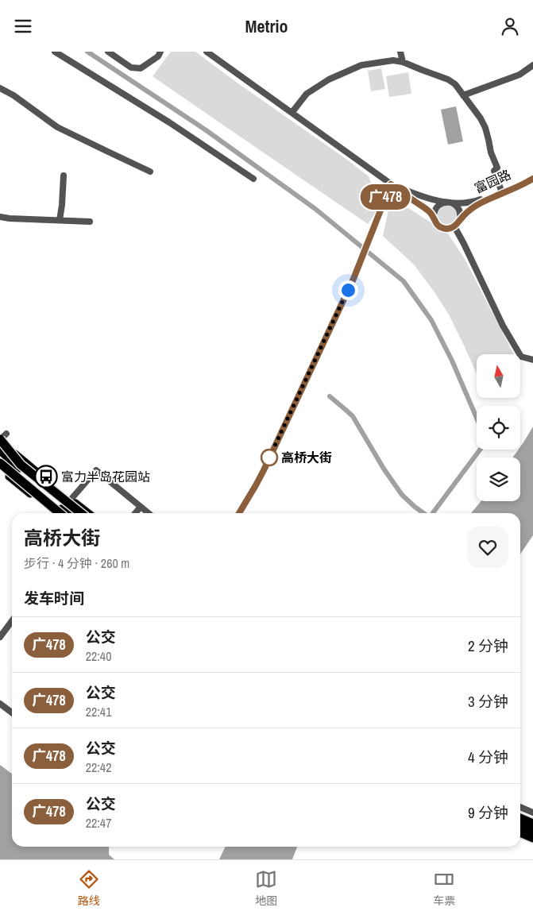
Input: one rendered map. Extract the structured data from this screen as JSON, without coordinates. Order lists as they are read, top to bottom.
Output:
{
  "streets": {
    "street": ["富园路"]
  },
  "places": {
    "other": ["高桥大街"],
    "bus stop": ["富力半岛花园站"]
  },
  "lines": ["bus line 广478"],
  "north": "top",
  "page": {
    "header": "Metrio",
    "on_map": "广478",
    "heading": [
      ["高桥大街", "步行 · 4 分钟 · 260 m"],
      "发车时间"
    ],
    "list": [
      {
        "mark": "广478",
        "name": "公交",
        "note": "22:40",
        "value": "2 分钟"
      },
      {
        "mark": "广478",
        "name": "公交",
        "note": "22:41",
        "value": "3 分钟"
      },
      {
        "mark": "广478",
        "name": "公交",
        "note": "22:42",
        "value": "4 分钟"
      },
      {
        "mark": "广478",
        "name": "公交",
        "note": "22:47",
        "value": "9 分钟"
      }
    ],
    "tabs": ["路线", "地图", "车票"]
  }
}
